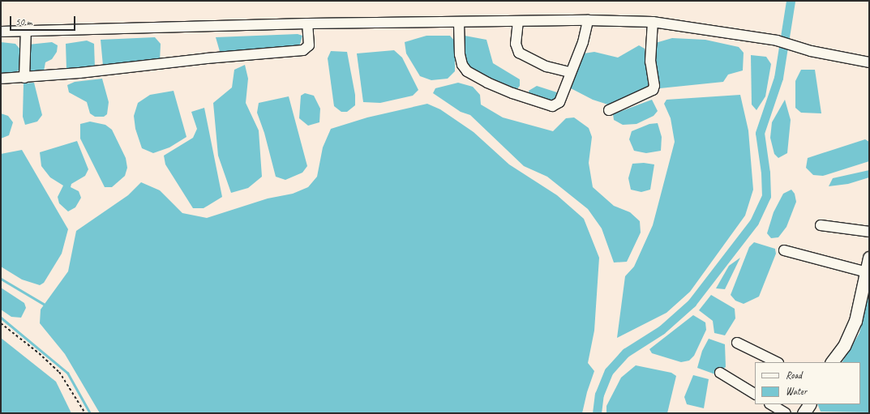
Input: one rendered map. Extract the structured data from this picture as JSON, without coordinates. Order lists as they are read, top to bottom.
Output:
{
  "legend": ["Road", "Water"],
  "scale_bar": "50 m"
}
